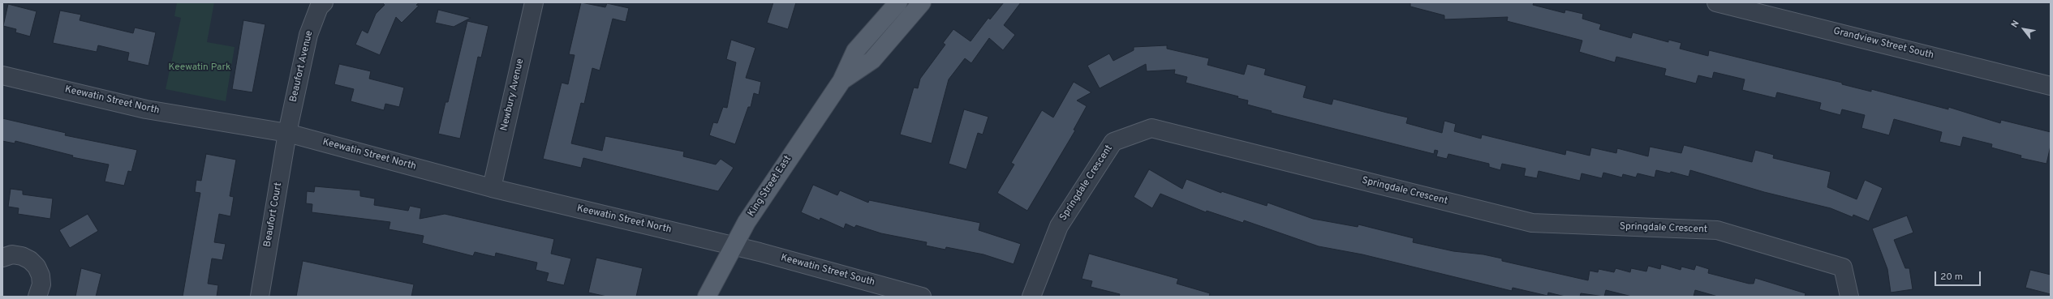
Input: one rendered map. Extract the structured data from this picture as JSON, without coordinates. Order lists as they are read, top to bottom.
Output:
{
  "streets": {
    "main road": ["King Street East"],
    "street": [
      "Grandview Street South",
      "Beaufort Avenue",
      "Newbury Avenue",
      "Keewatin Street North",
      "Springdale Crescent",
      "Beaufort Court",
      "Keewatin Street South"
    ]
  },
  "crossings": [
    ["Beaufort Avenue", "Keewatin Street North"],
    ["Beaufort Avenue", "Beaufort Court"],
    ["Newbury Avenue", "Keewatin Street North"],
    ["Keewatin Street North", "King Street East"],
    ["Keewatin Street North", "Beaufort Court"],
    ["Keewatin Street North", "Keewatin Street South"],
    ["King Street East", "Keewatin Street South"]
  ],
  "parks": ["Keewatin Park"],
  "scale_bar": "20 m",
  "north": "top left"
}
